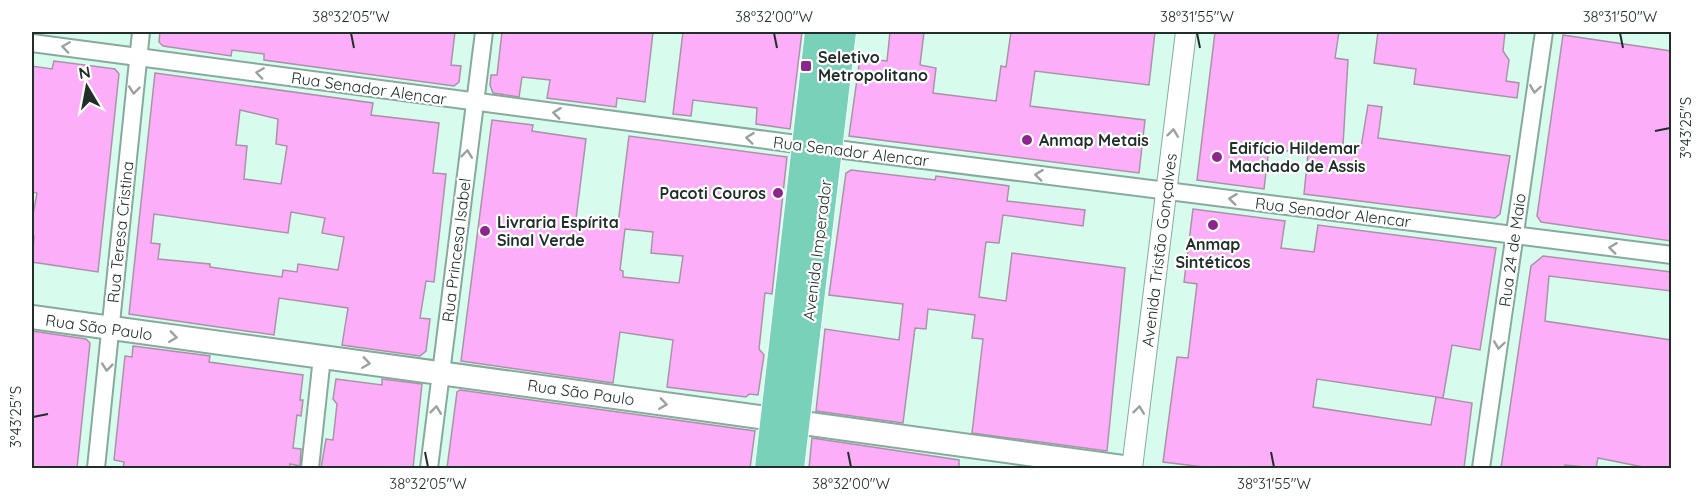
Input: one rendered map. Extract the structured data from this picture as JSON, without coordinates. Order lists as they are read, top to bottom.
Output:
{
  "streets": {
    "main road": ["Avenida Imperador", "Rua São Paulo"],
    "street": [
      "Rua Senador Alencar",
      "Rua Teresa Cristina",
      "Rua Princesa Isabel",
      "Avenida Tristão Gonçalves",
      "Rua 24 de Maio"
    ]
  },
  "crossings": [
    ["Rua Senador Alencar", "Rua Teresa Cristina"],
    ["Rua Senador Alencar", "Rua Princesa Isabel"],
    ["Rua Senador Alencar", "Avenida Imperador"],
    ["Rua Senador Alencar", "Avenida Tristão Gonçalves"],
    ["Rua Senador Alencar", "Rua 24 de Maio"],
    ["Rua Teresa Cristina", "Rua São Paulo"],
    ["Rua Princesa Isabel", "Rua São Paulo"],
    ["Avenida Imperador", "Rua São Paulo"],
    ["Avenida Tristão Gonçalves", "Rua São Paulo"]
  ],
  "one_way": [
    "Rua Senador Alencar",
    "Rua Teresa Cristina",
    "Rua Princesa Isabel",
    "Avenida Tristão Gonçalves",
    "Rua 24 de Maio",
    "Rua São Paulo"
  ],
  "places": {
    "transit": ["Seletivo Metropolitano"],
    "other": [
      "Anmap Metais",
      "Edifício Hildemar Machado de Assis",
      "Pacoti Couros",
      "Anmap Sintéticos",
      "Livraria Espírita Sinal Verde"
    ]
  },
  "north": "top",
  "coordinates": [
    "38°32'05\"W",
    "38°32'00\"W",
    "38°31'55\"W",
    "38°31'50\"W",
    "3°43'25\"S"
  ]
}
